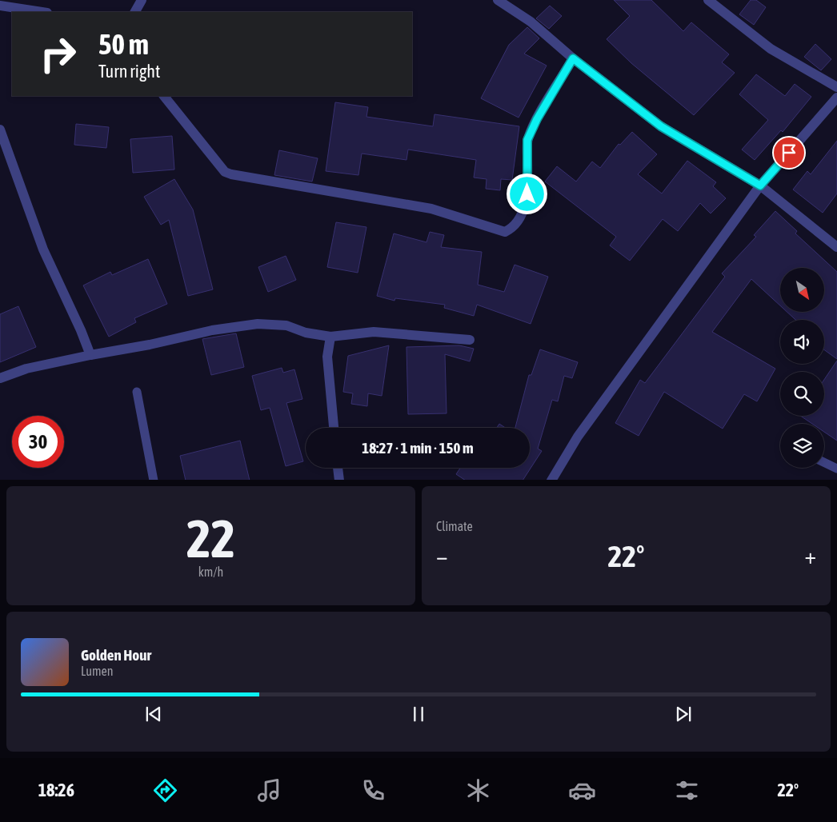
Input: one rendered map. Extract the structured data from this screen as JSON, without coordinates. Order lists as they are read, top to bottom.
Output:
{
  "north": "bottom right",
  "page": {
    "turn": ["50 m", "Turn right"],
    "limit": "30",
    "trip": "18:27 · 1 min · 150 m",
    "tile": [
      ["22", "km/h"],
      "Climate"
    ],
    "heat": ["−", "22°", "+"],
    "song": ["Golden Hour", "Lumen"],
    "tabs": ["18:26", "22°"]
  }
}
